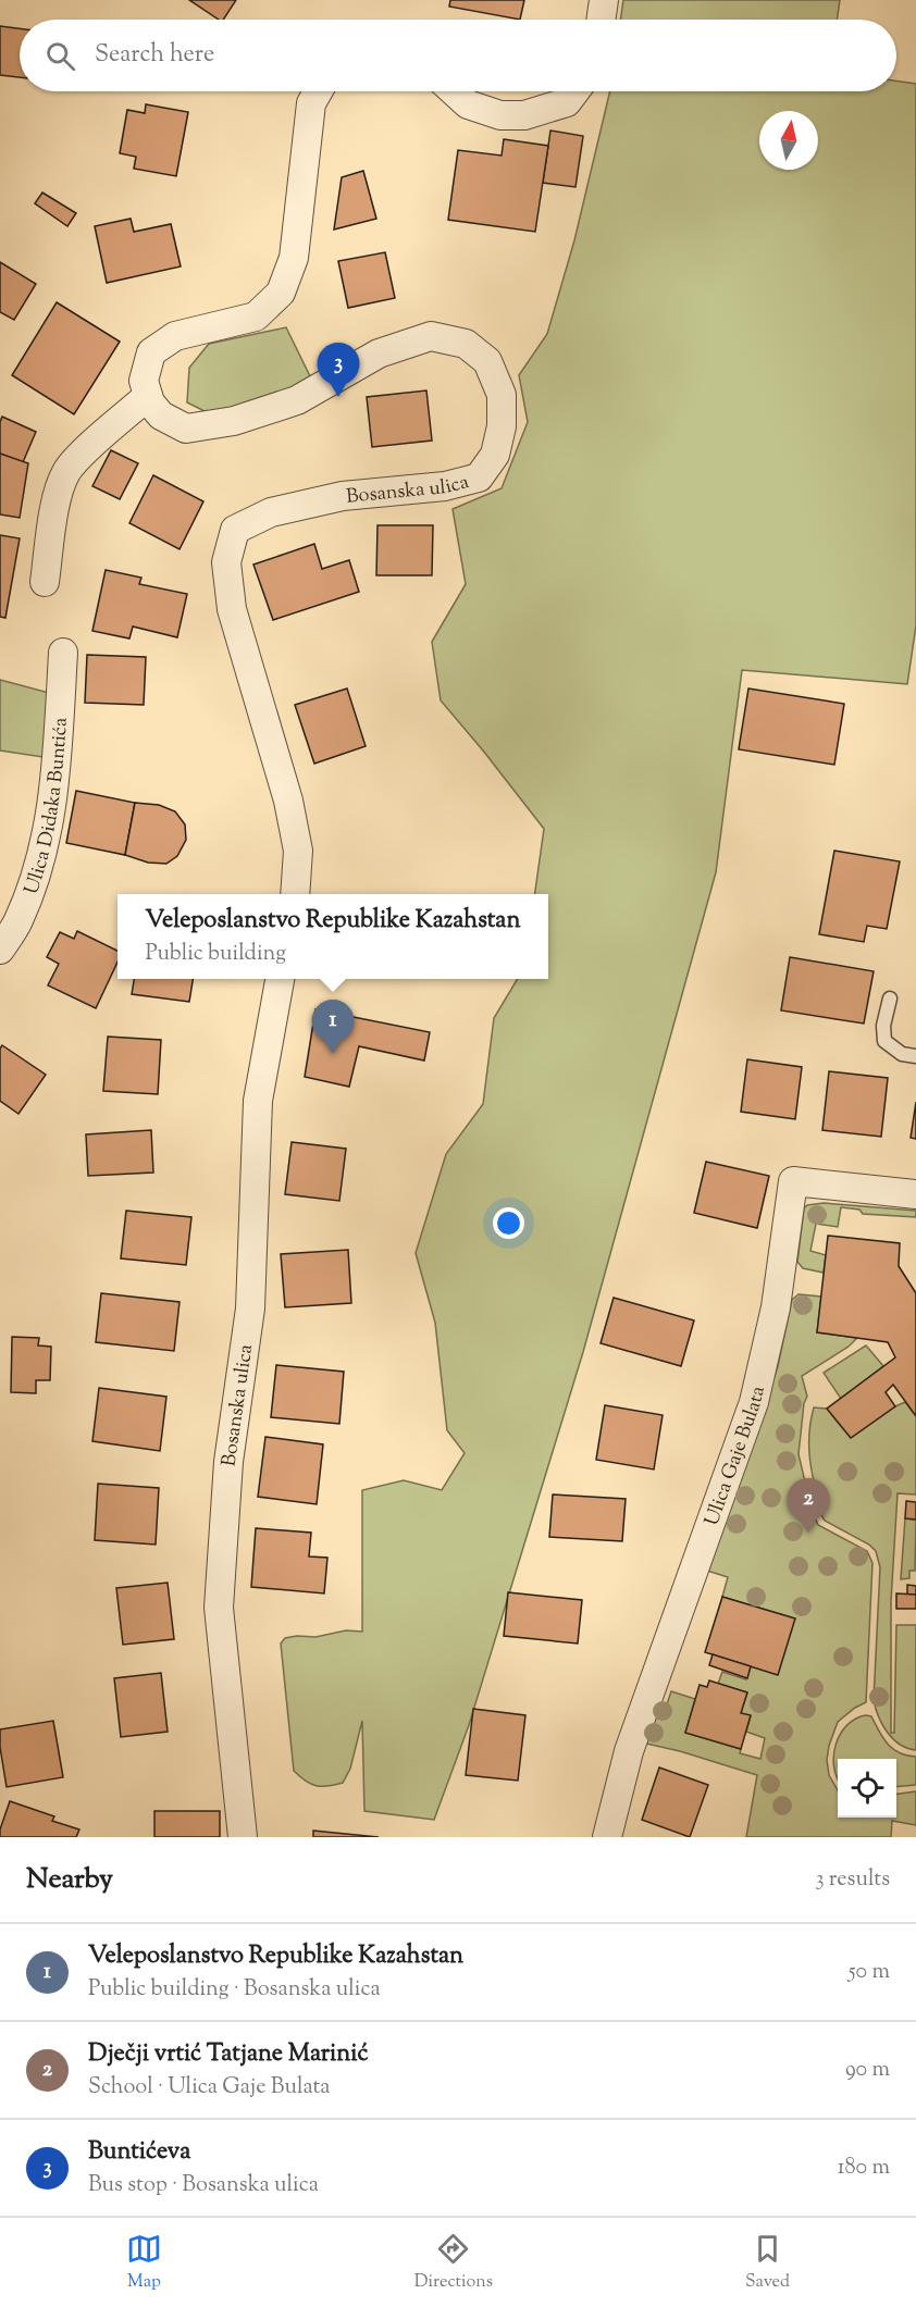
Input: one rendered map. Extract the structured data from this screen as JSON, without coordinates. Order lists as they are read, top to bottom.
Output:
{
  "streets": {
    "street": ["Bosanska ulica", "Ulica Didaka Buntića", "Ulica Gaje Bulata"]
  },
  "north": "top",
  "page": {
    "search": "Search here",
    "pins": ["3", "1", "2"],
    "popup": ["Veleposlanstvo Republike Kazahstan", "Public building"],
    "heading": ["Nearby", "3 results"],
    "list": [
      {
        "mark": "1",
        "name": "Veleposlanstvo Republike Kazahstan",
        "note": "Public building · Bosanska ulica",
        "value": "50 m"
      },
      {
        "mark": "2",
        "name": "Dječji vrtić Tatjane Marinić",
        "note": "School · Ulica Gaje Bulata",
        "value": "90 m"
      },
      {
        "mark": "3",
        "name": "Buntićeva",
        "note": "Bus stop · Bosanska ulica",
        "value": "180 m"
      }
    ],
    "nav": ["Map", "Directions", "Saved"]
  }
}
